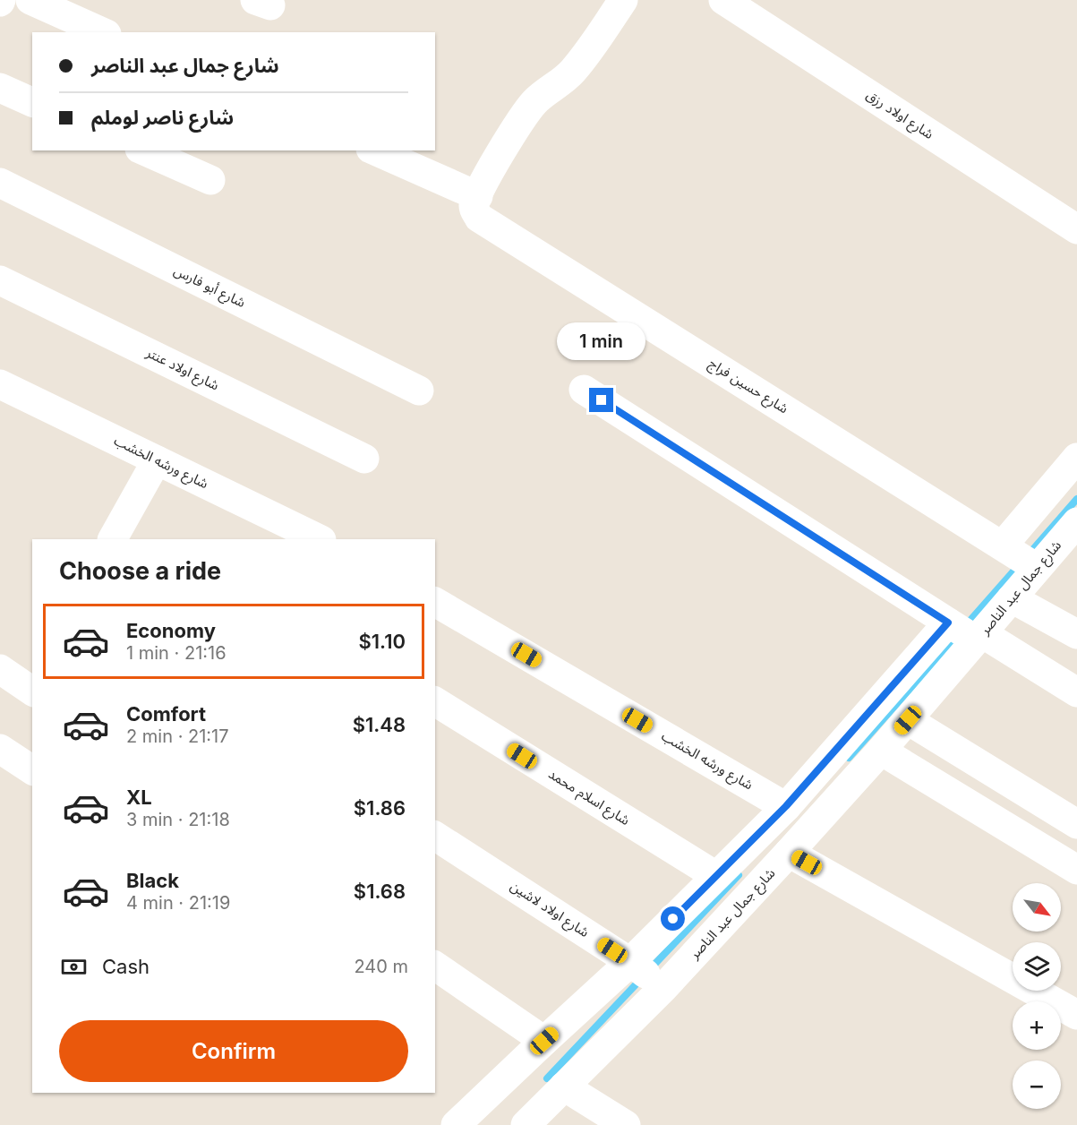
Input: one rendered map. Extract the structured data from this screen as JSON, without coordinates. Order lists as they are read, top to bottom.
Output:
{
  "streets": {
    "street": [
      "شارع اولاد رزق",
      "شارع أبو فارس",
      "شارع اولاد عنتر",
      "شارع حسين فراج",
      "شارع ورشه الخشب",
      "شارع جمال عبد الناصر",
      "شارع اسلام محمد",
      "شارع اولاد لاشين"
    ]
  },
  "crossings": [
    ["شارع حسين فراج", "شارع جمال عبد الناصر"],
    ["شارع ورشه الخشب", "شارع جمال عبد الناصر"],
    ["شارع جمال عبد الناصر", "شارع اسلام محمد"],
    ["شارع جمال عبد الناصر", "شارع اولاد لاشين"]
  ],
  "north": "bottom right",
  "page": {
    "banner": ["شارع جمال عبد الناصر", "شارع ناصر لوملم"],
    "bubble": "1 min",
    "heading": "Choose a ride",
    "list": [
      {
        "name": "Economy",
        "note": "1 min · 21:16",
        "value": "$1.10"
      },
      {
        "name": "Comfort",
        "note": "2 min · 21:17",
        "value": "$1.48"
      },
      {
        "name": "XL",
        "note": "3 min · 21:18",
        "value": "$1.86"
      },
      {
        "name": "Black",
        "note": "4 min · 21:19",
        "value": "$1.68"
      }
    ],
    "map_buttons": ["+", "−"],
    "pay": ["Cash", "240 m"],
    "buttons": "Confirm"
  }
}
